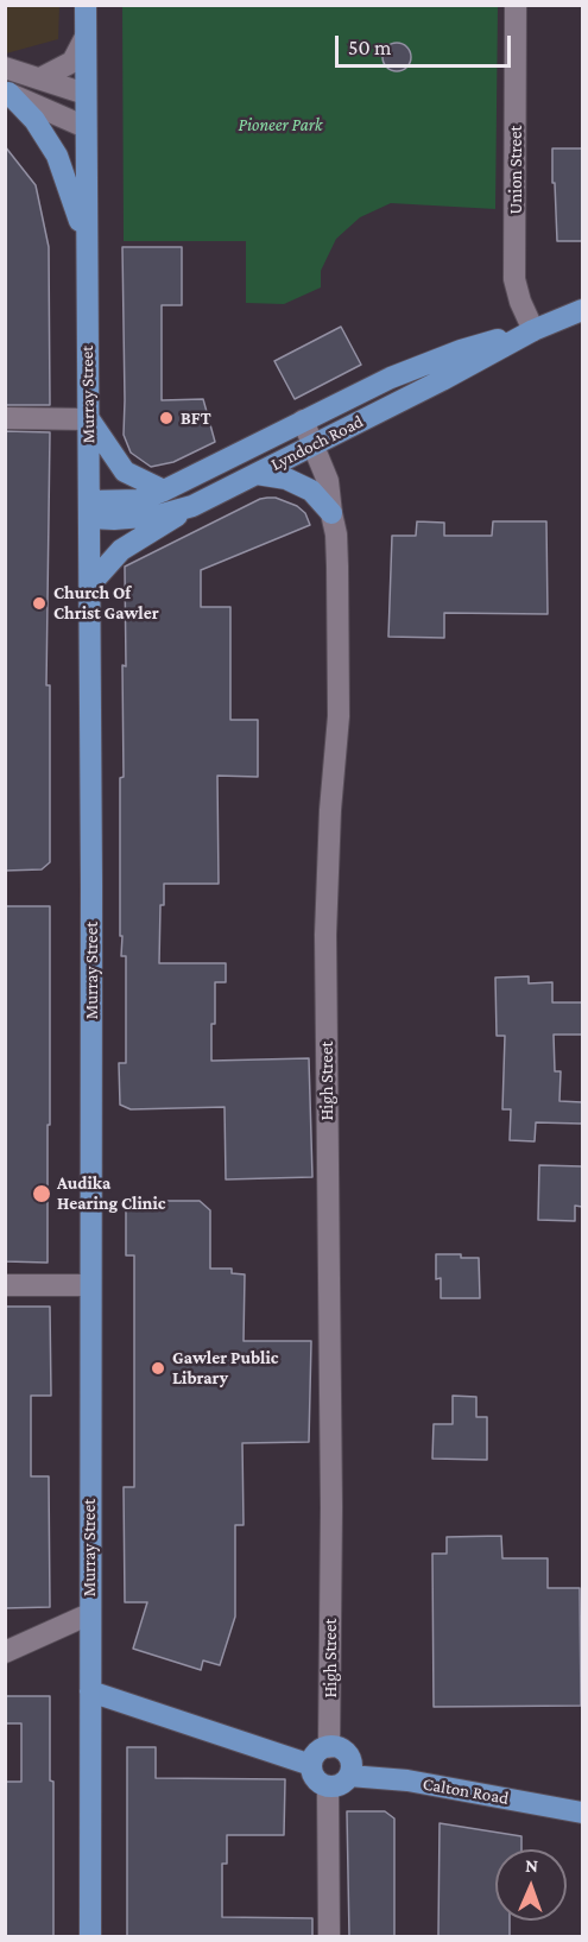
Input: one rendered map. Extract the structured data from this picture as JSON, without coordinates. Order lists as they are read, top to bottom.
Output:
{
  "streets": {
    "main road": ["Murray Street", "Lyndoch Road", "Calton Road"],
    "street": ["Union Street", "High Street"]
  },
  "crossings": [
    ["Union Street", "Lyndoch Road"],
    ["Murray Street", "Lyndoch Road"],
    ["Lyndoch Road", "High Street"],
    ["High Street", "Calton Road"]
  ],
  "parks": ["Pioneer Park"],
  "places": [
    "BFT",
    "Church Of Christ Gawler",
    "Audika Hearing Clinic",
    "Gawler Public Library"
  ],
  "scale_bar": "50 m",
  "north": "top"
}
